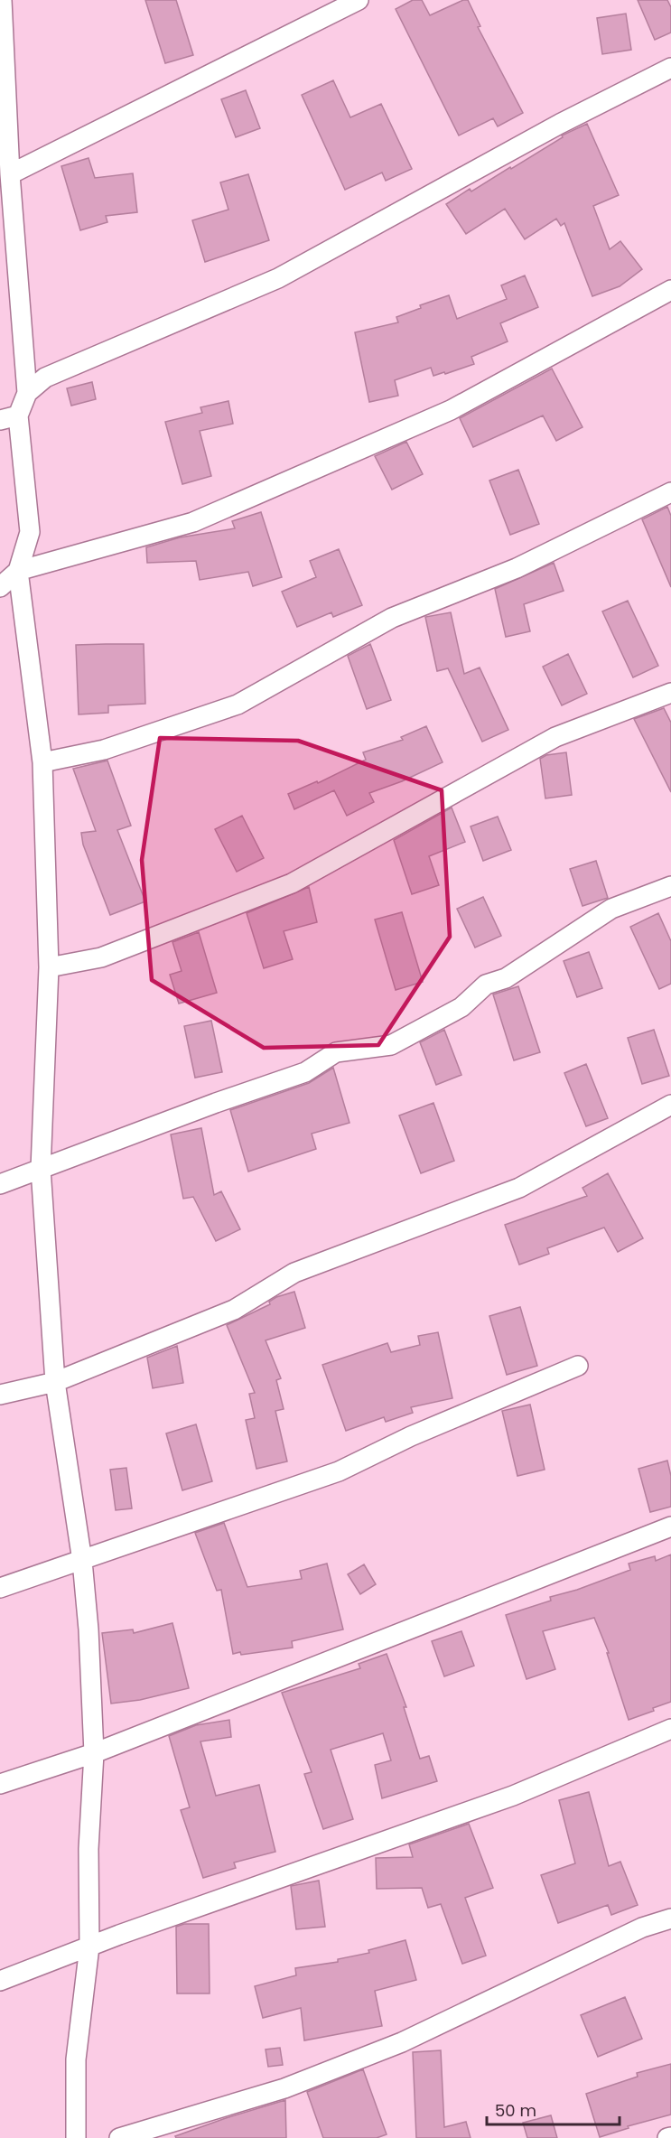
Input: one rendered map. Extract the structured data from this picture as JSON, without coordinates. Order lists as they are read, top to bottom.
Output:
{
  "scale_bar": "50 m"
}
